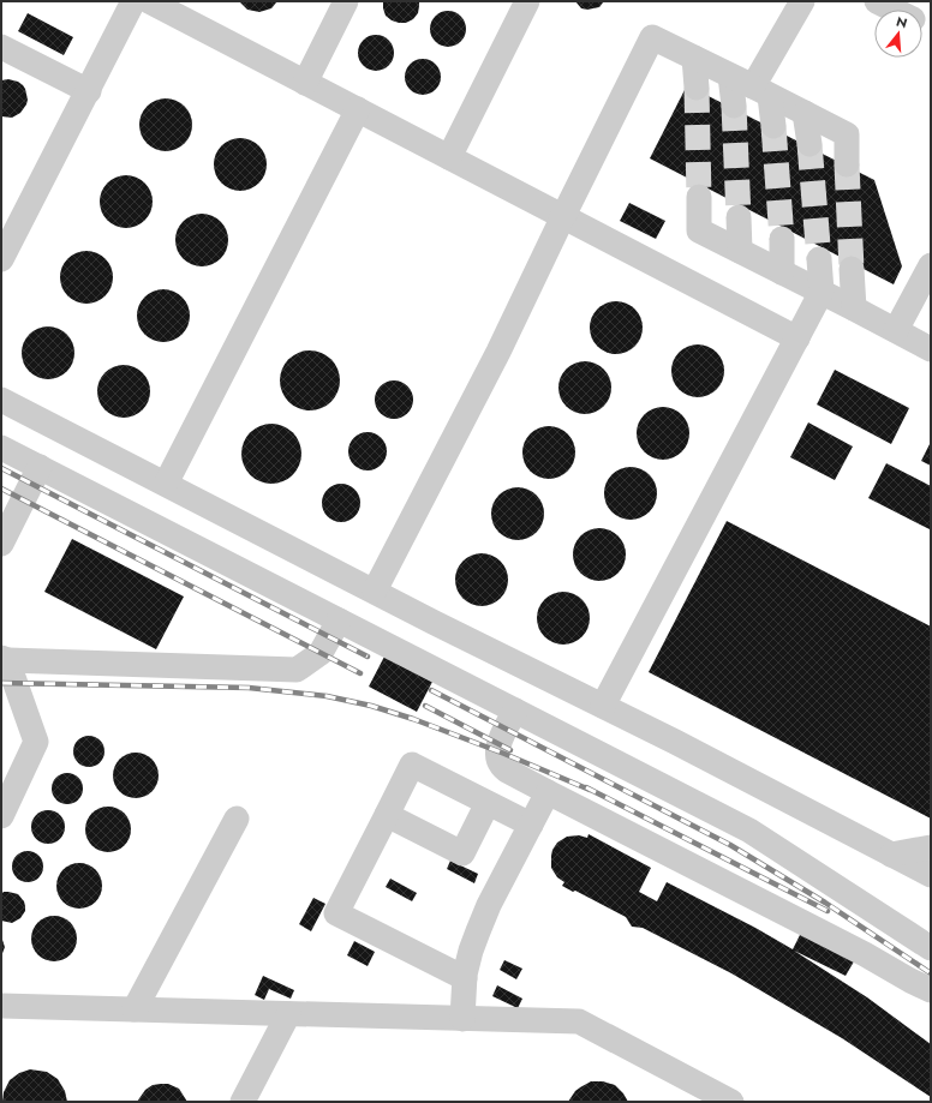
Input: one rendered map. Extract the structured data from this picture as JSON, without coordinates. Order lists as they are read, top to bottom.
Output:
{
  "north": "top"
}
